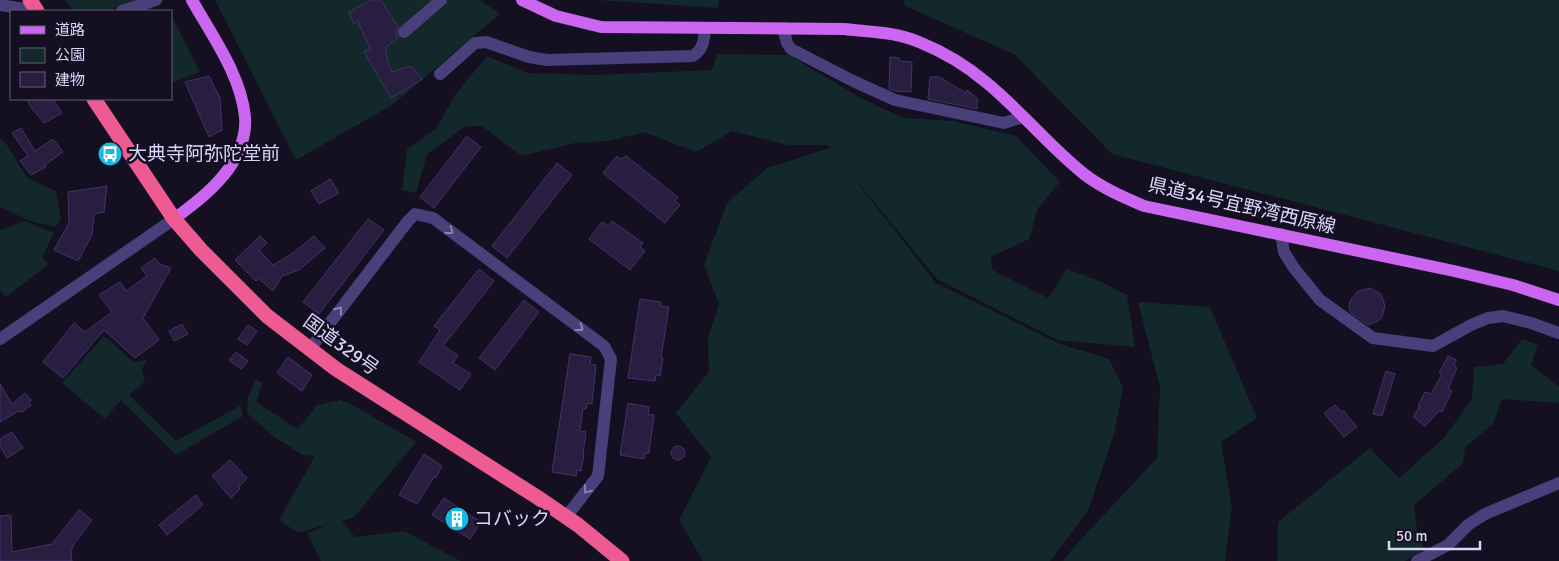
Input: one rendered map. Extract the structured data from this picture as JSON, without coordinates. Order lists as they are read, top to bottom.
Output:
{
  "streets": {
    "highway": ["国道329号"],
    "main road": ["県道34号宜野湾西原線"]
  },
  "places": {
    "bus stop": ["大典寺阿弥陀堂前"],
    "building": ["コバック"]
  },
  "legend": ["道路", "公園", "建物"],
  "scale_bar": "50 m"
}
